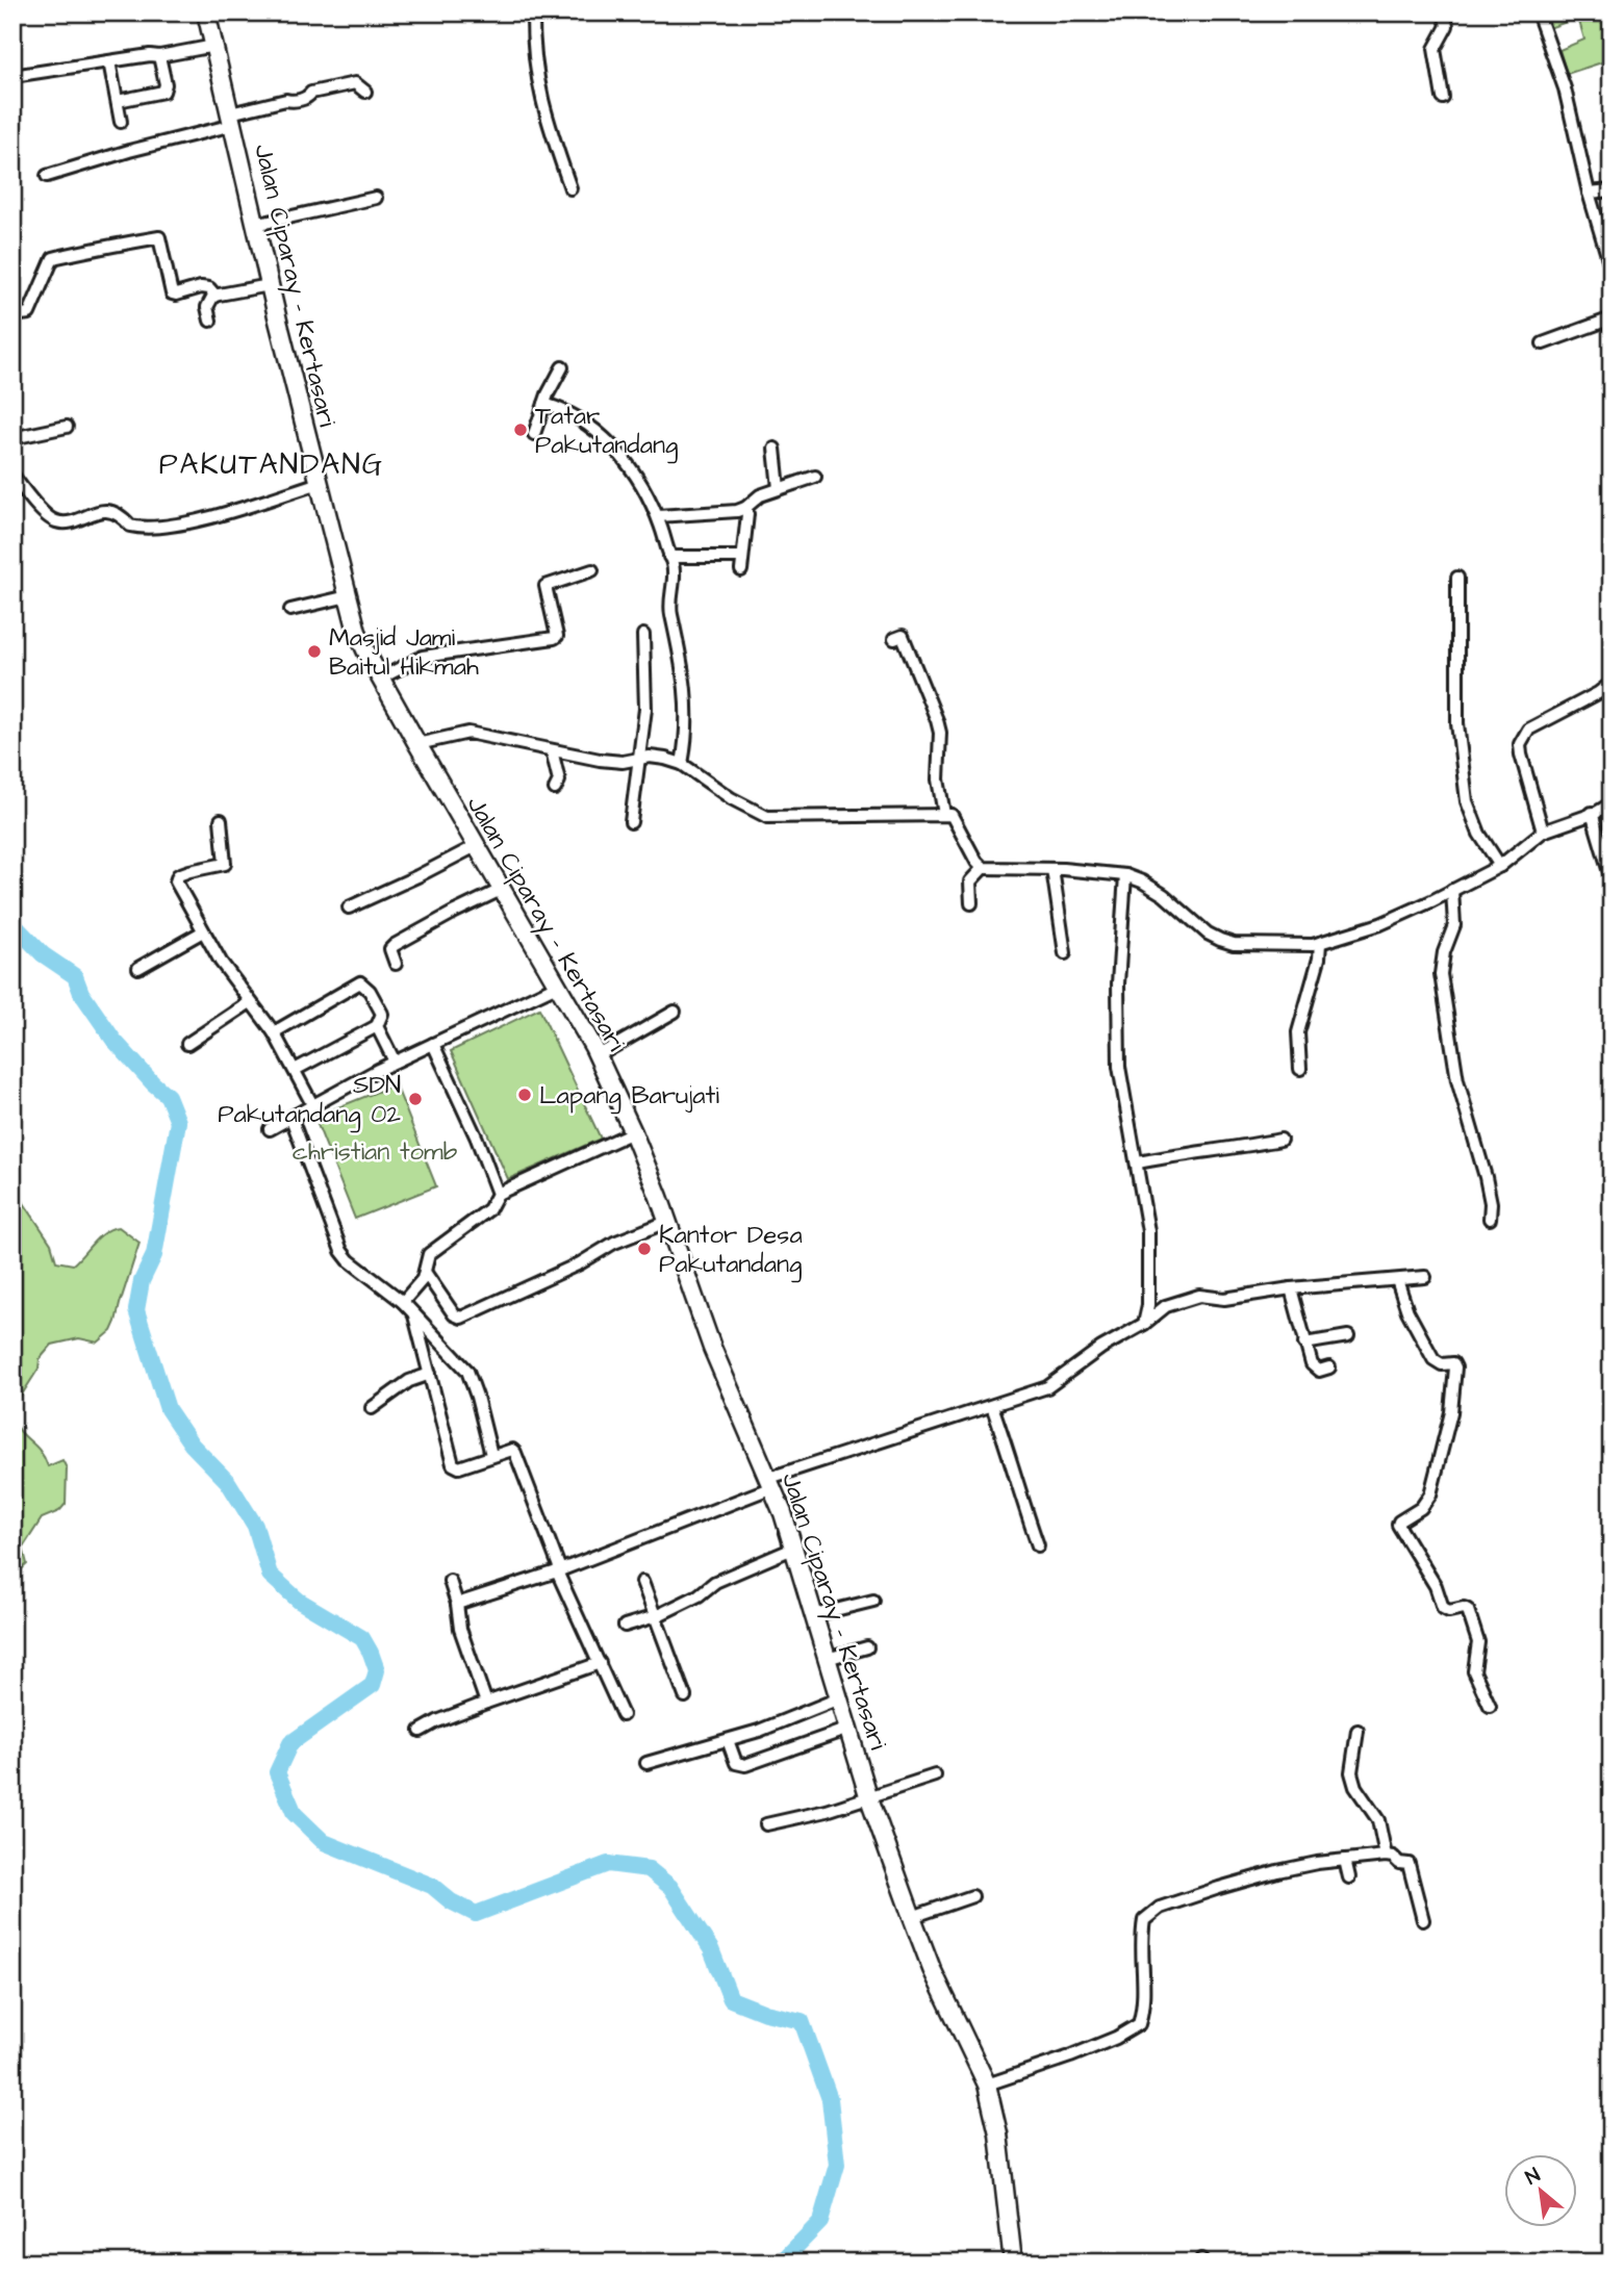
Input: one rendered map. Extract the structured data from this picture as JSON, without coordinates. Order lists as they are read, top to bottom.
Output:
{
  "streets": {
    "main road": ["Jalan Ciparay - Kertasari"]
  },
  "districts": ["PAKUTANDANG"],
  "parks": ["christian tomb"],
  "places": [
    "Tatar Pakutandang",
    "Masjid Jami Baitul Hikmah",
    "Lapang Barujati",
    "SDN Pakutandang 02",
    "Kantor Desa Pakutandang"
  ],
  "north": "top left"
}
